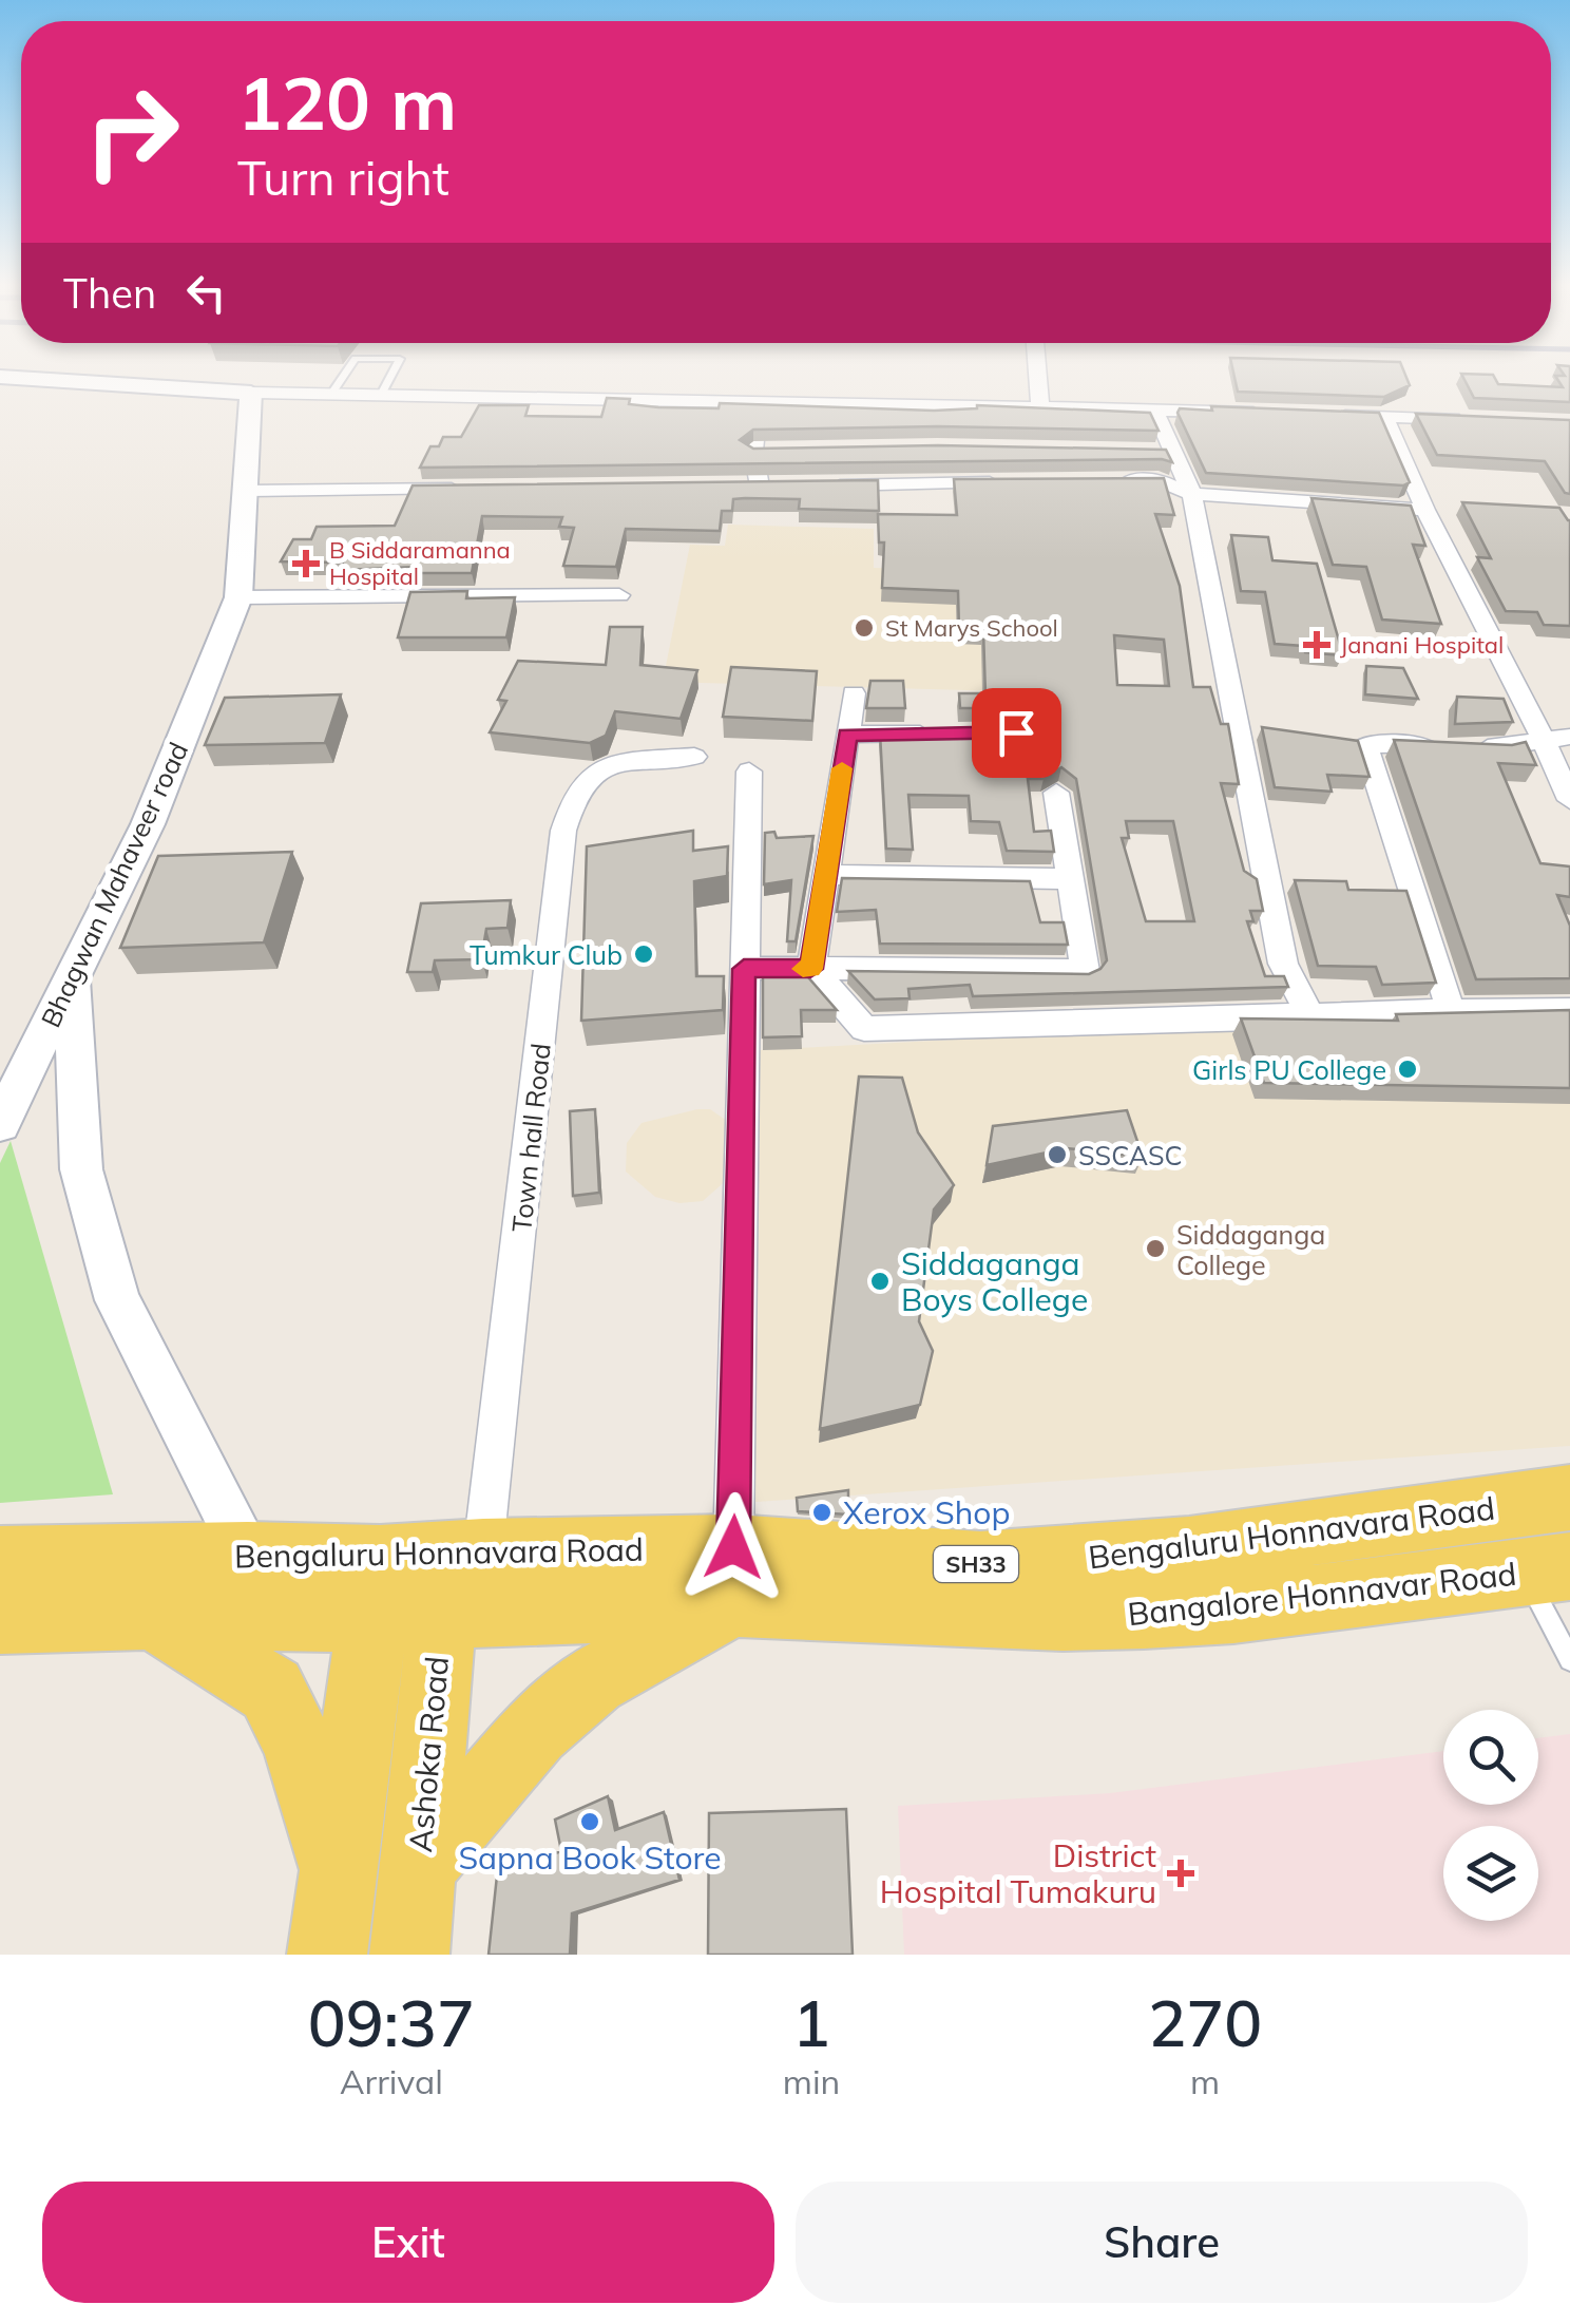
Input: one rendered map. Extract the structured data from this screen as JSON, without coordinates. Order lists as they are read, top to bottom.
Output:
{
  "streets": {
    "main road": [
      "Bengaluru Honnavara Road",
      "SH33",
      "Bangalore Honnavar Road",
      "Ashoka Road"
    ],
    "street": ["Bhagwan Mahaveer road", "Town hall Road"]
  },
  "crossings": [
    ["Town hall Road", "Bengaluru Honnavara Road"],
    ["Town hall Road", "Bangalore Honnavar Road"],
    ["Town hall Road", "Ashoka Road"],
    ["Bengaluru Honnavara Road", "Bangalore Honnavar Road"],
    ["Bengaluru Honnavara Road", "Ashoka Road"],
    ["Bangalore Honnavar Road", "Ashoka Road"]
  ],
  "places": {
    "health": ["B Siddaramanna Hospital", "Janani Hospital", "District Hospital Tumakuru"],
    "other": [
      "St Marys School",
      "Tumkur Club",
      "Girls PU College",
      "SSCASC",
      "Siddaganga College",
      "Siddaganga Boys College",
      "Xerox Shop",
      "Sapna Book Store"
    ]
  },
  "page": {
    "turn": ["120 m", "Turn right"],
    "then": "Then",
    "eta": [
      "09:37",
      "Arrival",
      "1",
      "min",
      "270",
      "m"
    ],
    "buttons": ["Exit", "Share"]
  }
}
